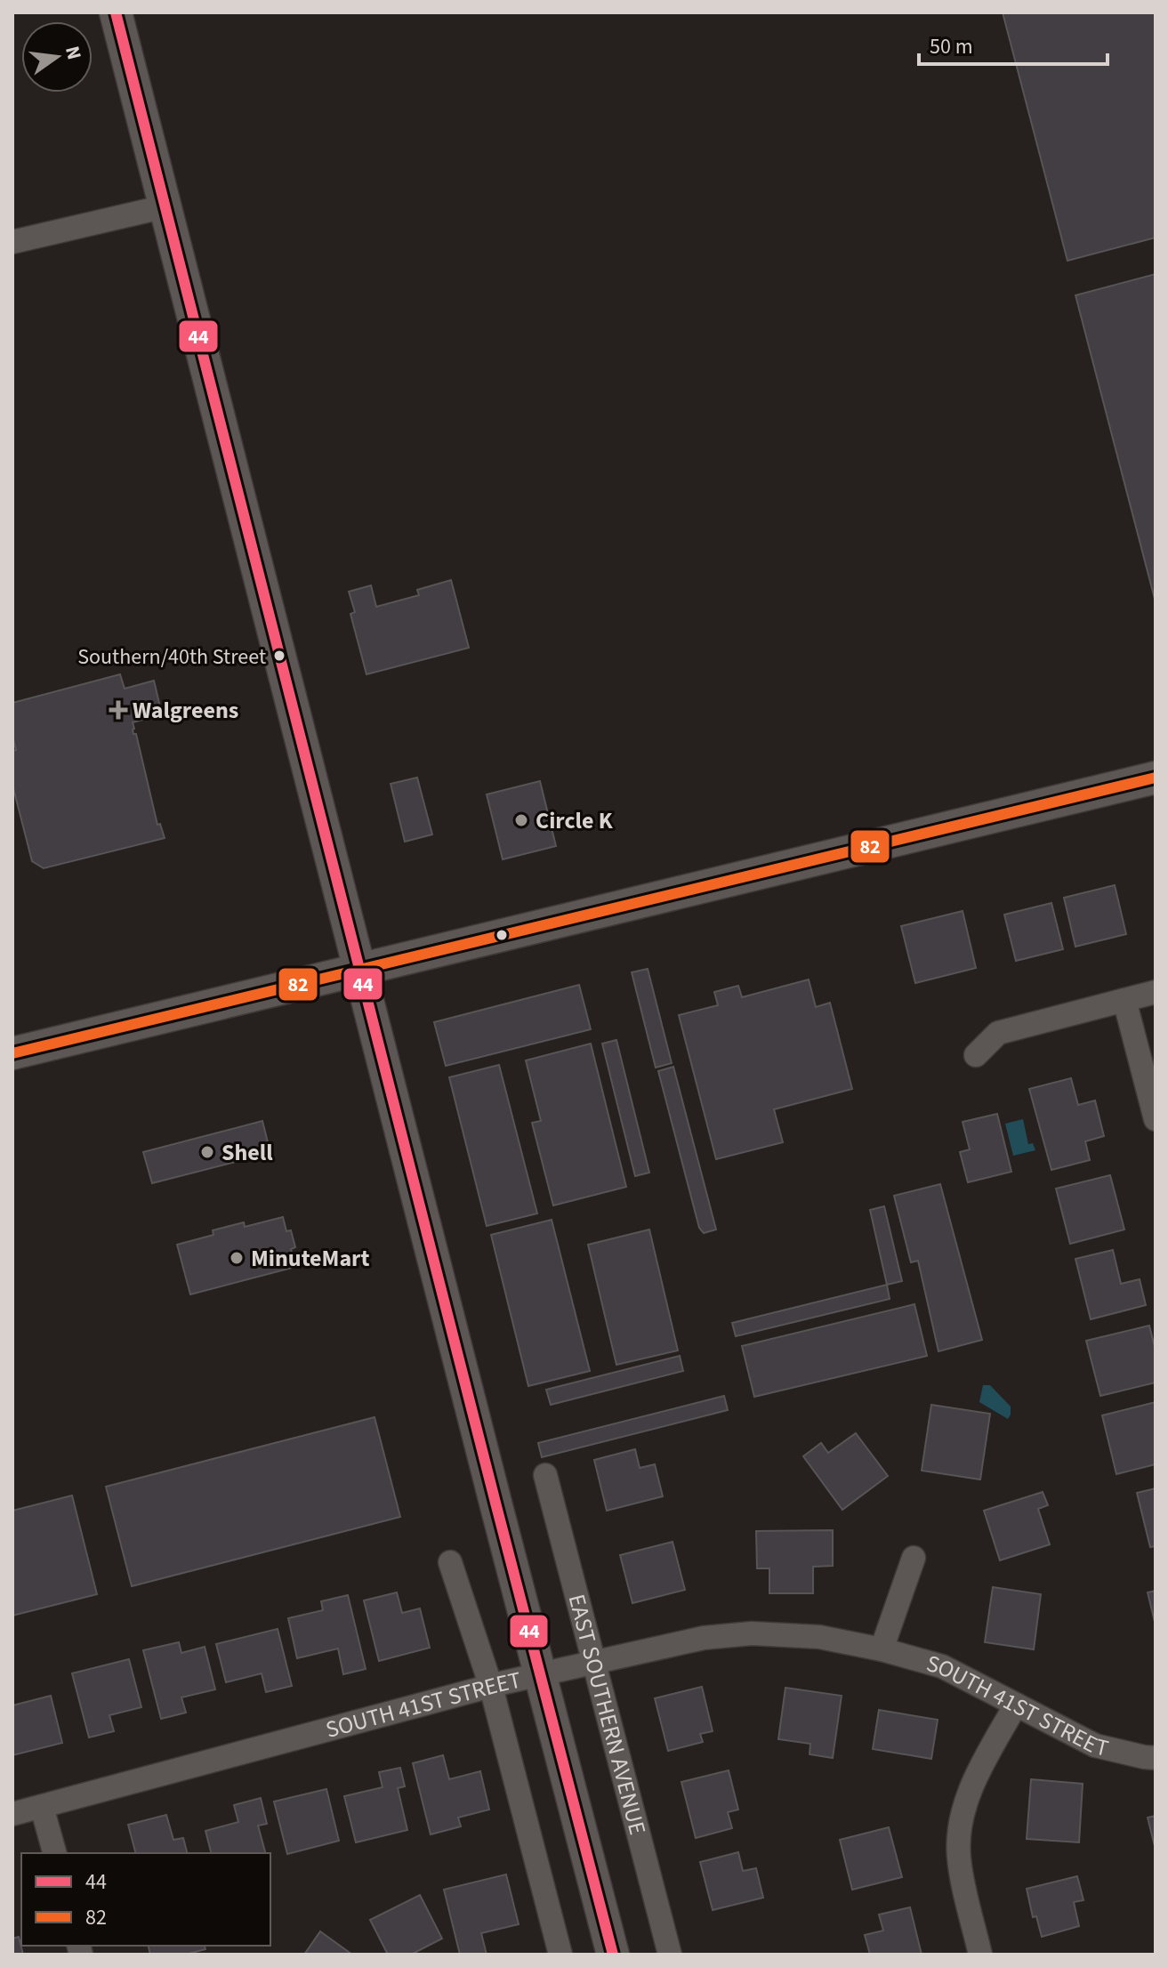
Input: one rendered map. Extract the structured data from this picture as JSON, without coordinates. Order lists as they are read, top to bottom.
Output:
{
  "streets": {
    "street": ["SOUTH 41ST STREET", "EAST SOUTHERN AVENUE"]
  },
  "crossings": [
    ["SOUTH 41ST STREET", "EAST SOUTHERN AVENUE"]
  ],
  "places": {
    "other": [
      "Southern/40th Street",
      "Circle K",
      "Shell",
      "MinuteMart"
    ],
    "health": ["Walgreens"]
  },
  "lines": ["transit line 44", "transit line 82"],
  "legend": ["44", "82"],
  "scale_bar": "50 m",
  "north": "right"
}
